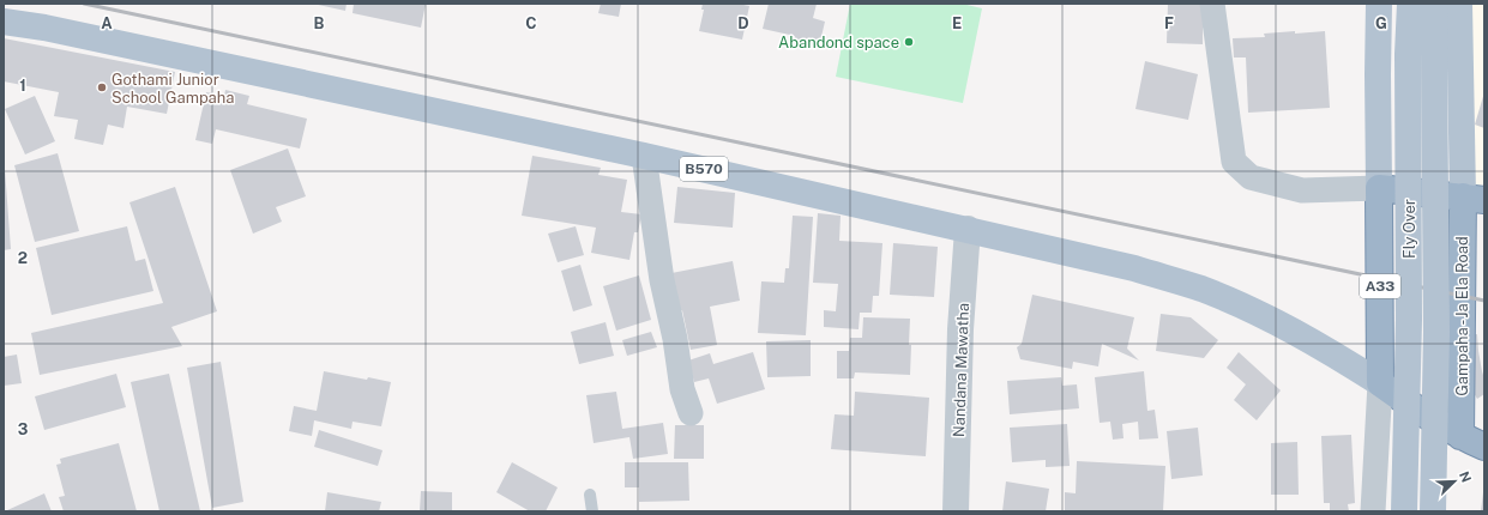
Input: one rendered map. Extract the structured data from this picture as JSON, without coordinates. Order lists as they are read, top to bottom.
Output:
{
  "streets": {
    "highway": ["A33", "Gampaha - Ja Ela Road"],
    "main road": ["B570", "Fly Over"],
    "street": ["Nandana Mawatha"]
  },
  "crossings": [
    ["B570", "A33"],
    ["B570", "Nandana Mawatha"]
  ],
  "places": ["Abandond space", "Gothami Junior School Gampaha"],
  "north": "top right",
  "grid": {
    "columns": [
      "A",
      "B",
      "C",
      "D",
      "E",
      "F",
      "G"
    ],
    "rows": ["1", "2", "3"]
  }
}
